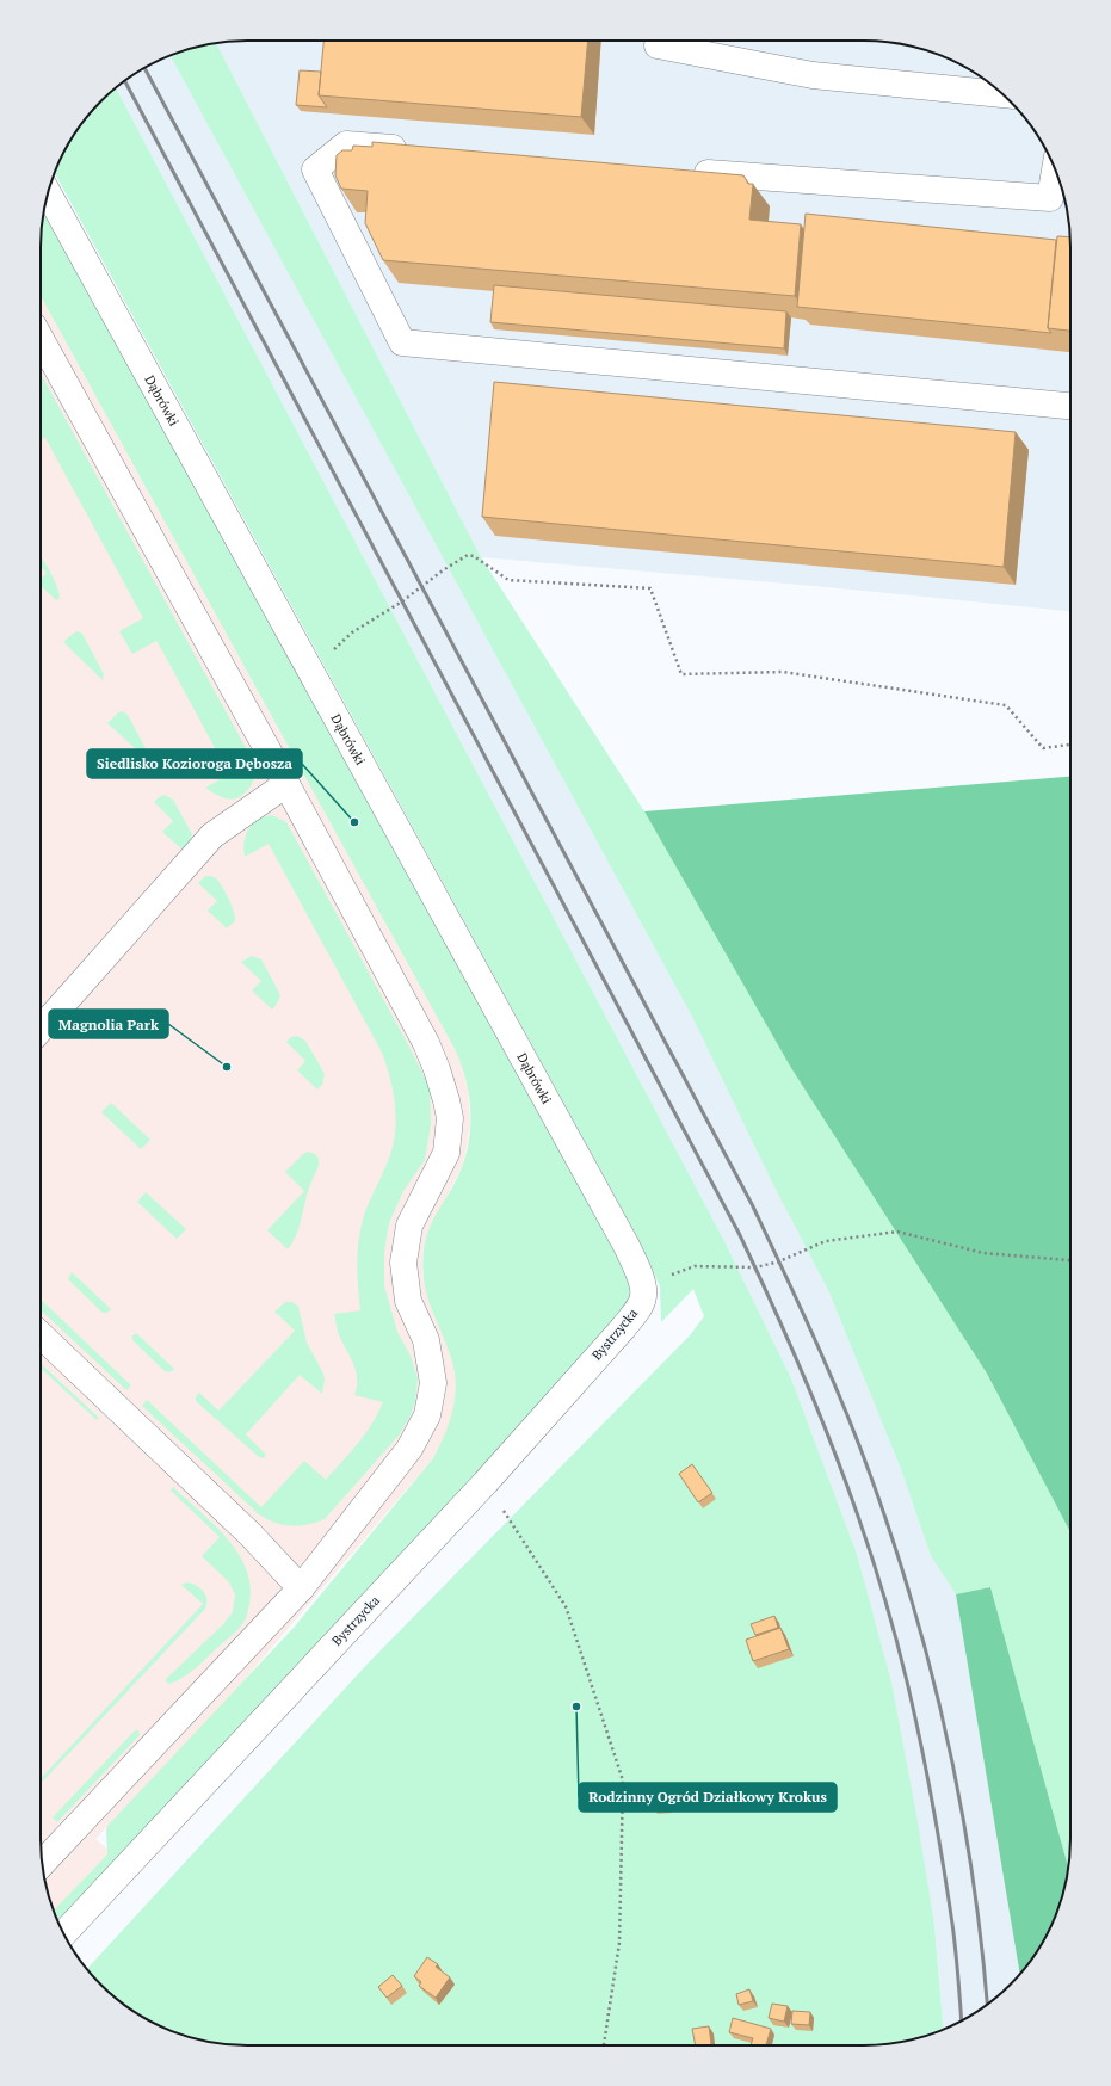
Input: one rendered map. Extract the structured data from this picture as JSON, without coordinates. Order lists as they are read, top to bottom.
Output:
{
  "streets": {
    "street": ["Dąbrówki", "Bystrzycka"]
  },
  "crossings": [
    ["Dąbrówki", "Bystrzycka"]
  ],
  "places": ["Siedlisko Kozioroga Dębosza", "Magnolia Park", "Rodzinny Ogród Działkowy Krokus"]
}
